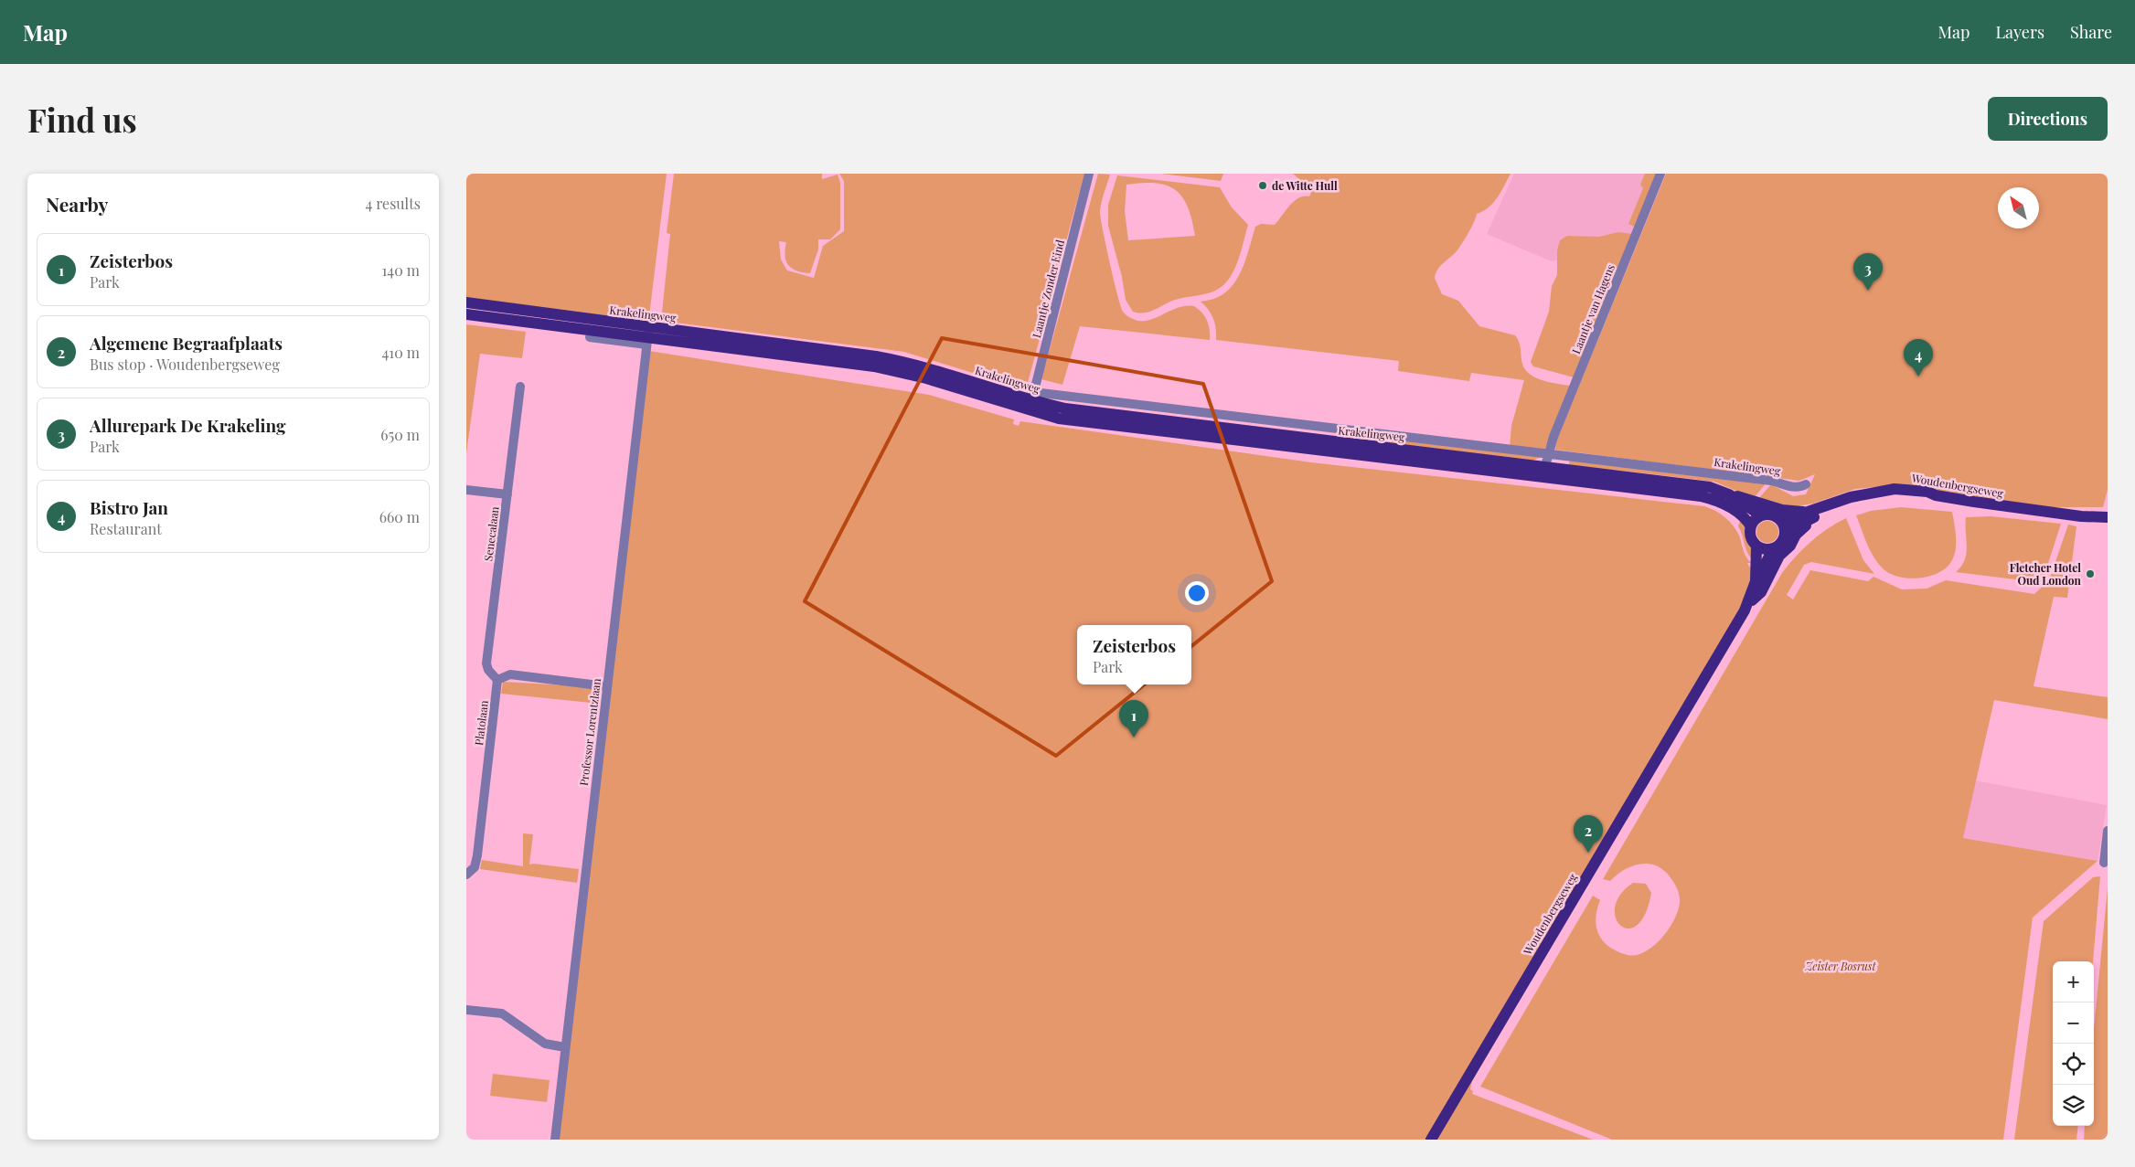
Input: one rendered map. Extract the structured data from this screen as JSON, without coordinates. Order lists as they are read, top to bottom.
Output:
{
  "streets": {
    "main road": ["Krakelingweg", "Woudenbergseweg"],
    "street": [
      "Laantje Zonder Eind",
      "Laantje van Hagens",
      "Senecalaan",
      "Platolaan",
      "Professor Lorentzlaan"
    ]
  },
  "crossings": [
    ["Laantje Zonder Eind", "Krakelingweg"],
    ["Laantje van Hagens", "Krakelingweg"],
    ["Krakelingweg", "Woudenbergseweg"],
    ["Krakelingweg", "Professor Lorentzlaan"],
    ["Senecalaan", "Platolaan"]
  ],
  "parks": ["Zeister Bosrust"],
  "places": ["de Witte Hull", "Fletcher Hotel Oud London"],
  "north": "top left",
  "page": {
    "header": "Map",
    "nav": ["Map", "Layers", "Share"],
    "buttons": "Directions",
    "title": "Find us",
    "heading": ["Nearby", "4 results"],
    "list": [
      {
        "mark": "1",
        "name": "Zeisterbos",
        "note": "Park",
        "value": "140 m"
      },
      {
        "mark": "2",
        "name": "Algemene Begraafplaats",
        "note": "Bus stop · Woudenbergseweg",
        "value": "410 m"
      },
      {
        "mark": "3",
        "name": "Allurepark De Krakeling",
        "note": "Park",
        "value": "650 m"
      },
      {
        "mark": "4",
        "name": "Bistro Jan",
        "note": "Restaurant",
        "value": "660 m"
      }
    ],
    "pins": [
      "3",
      "4",
      "1",
      "2"
    ],
    "popup": ["Zeisterbos", "Park"],
    "map_buttons": ["+", "−"]
  }
}
